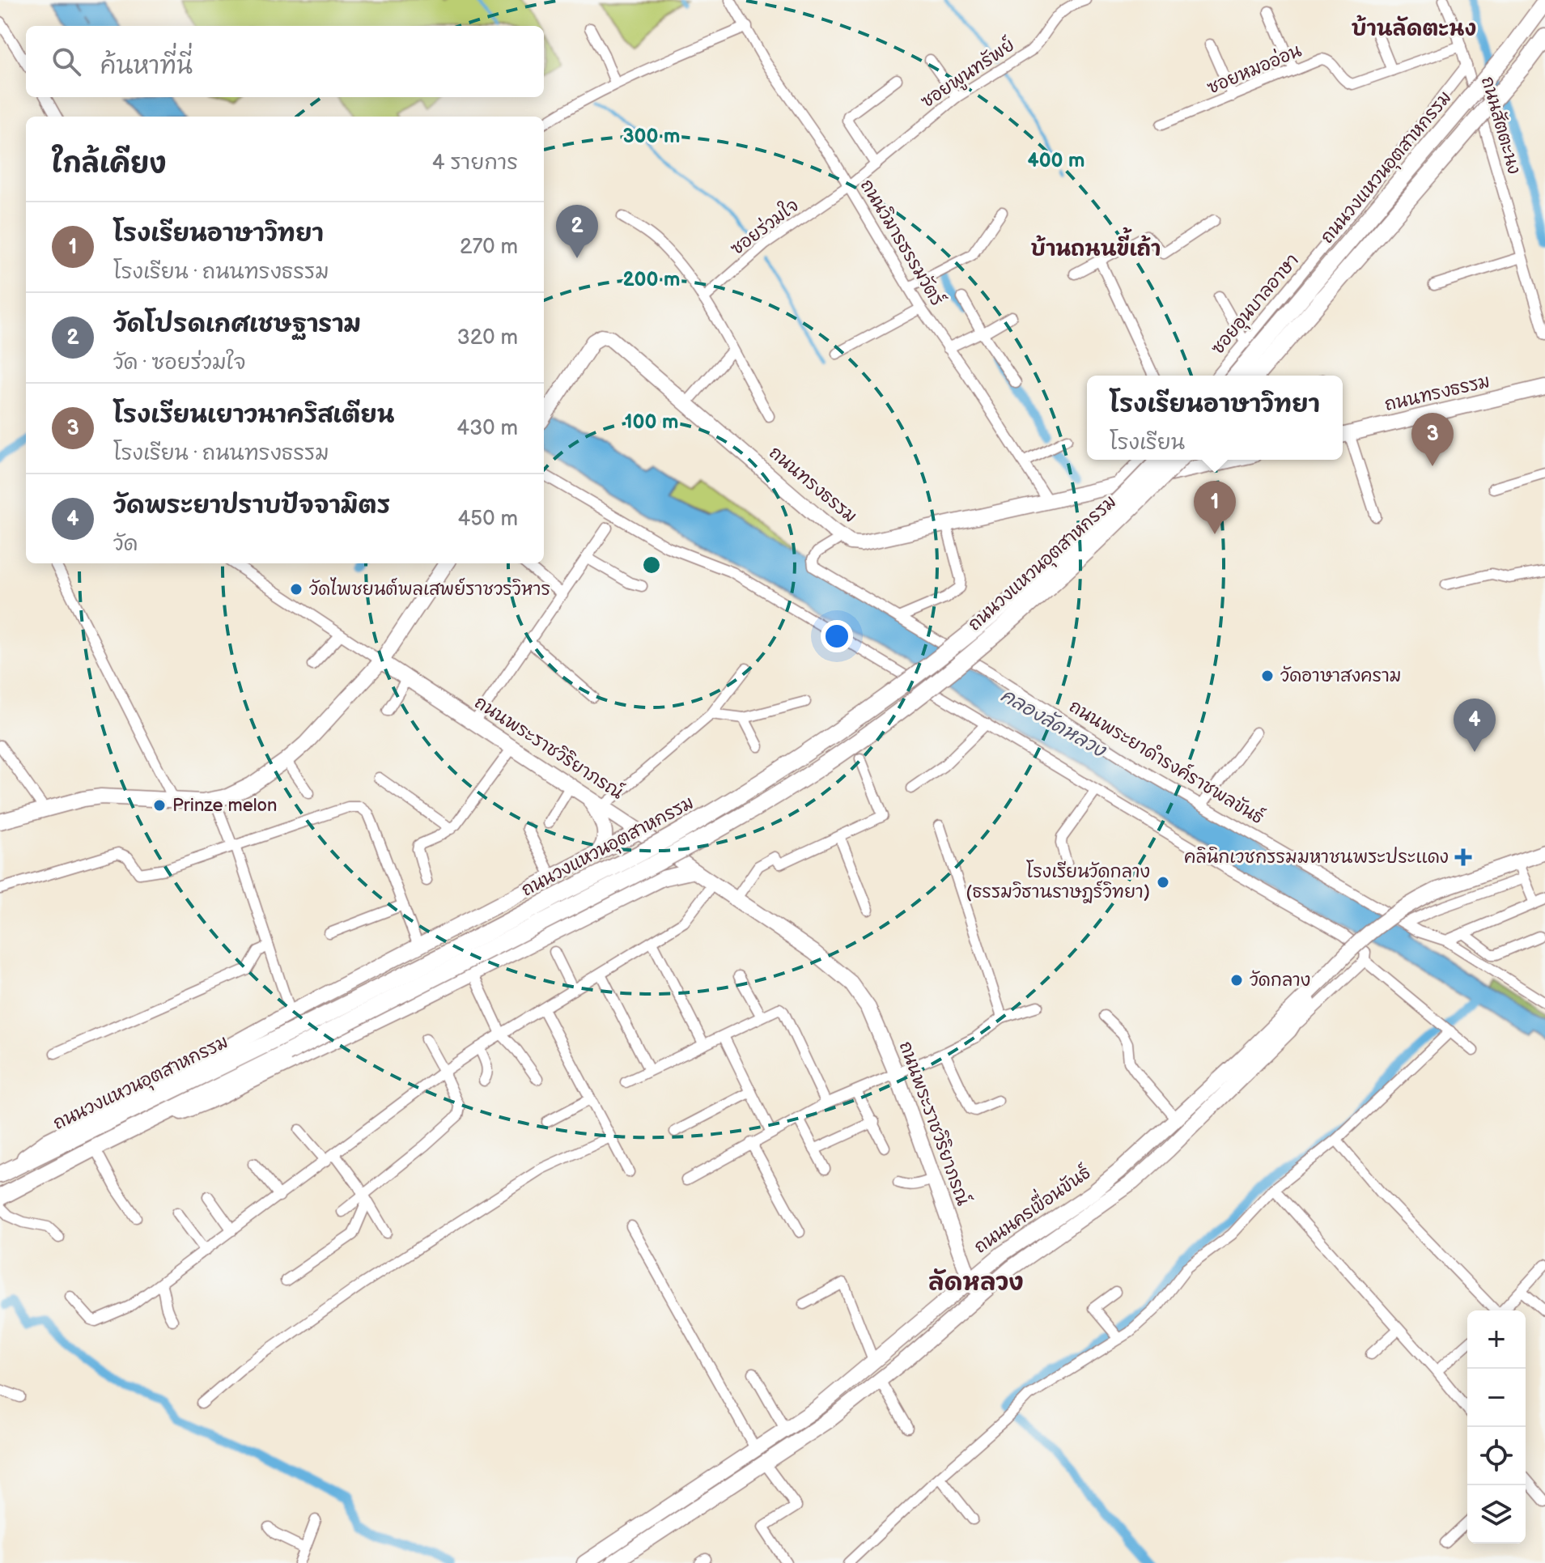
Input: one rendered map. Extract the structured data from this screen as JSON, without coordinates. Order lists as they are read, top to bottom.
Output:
{
  "streets": {
    "main road": [
      "ถนนวงแหวนอุตสาหกรรม",
      "ถนนทรงธรรม",
      "ถนนพระราชวิริยาภรณ์",
      "ถนนนครเขื่อนขันธ์"
    ],
    "street": [
      "ซอยหมออ่อน",
      "ซอยพูนทรัพย์",
      "ถนนสัตตะนง",
      "ซอยร่วมใจ",
      "ถนนวิมารธรรมวัตร์",
      "ซอยอุนบาลอาษา",
      "ถนนพระยาดำรงค์ราชพลขันธ์"
    ]
  },
  "crossings": [
    ["ซอยหมออ่อน", "ถนนสัตตะนง"],
    ["ซอยพูนทรัพย์", "ซอยร่วมใจ"],
    ["ซอยพูนทรัพย์", "ถนนวิมารธรรมวัตร์"],
    ["ถนนสัตตะนง", "ซอยอุนบาลอาษา"],
    ["ถนนวงแหวนอุตสาหกรรม", "ถนนพระราชวิริยาภรณ์"],
    ["ซอยร่วมใจ", "ถนนวิมารธรรมวัตร์"],
    ["ถนนวิมารธรรมวัตร์", "ถนนทรงธรรม"],
    ["ถนนทรงธรรม", "ถนนพระยาดำรงค์ราชพลขันธ์"],
    ["ถนนพระราชวิริยาภรณ์", "ถนนนครเขื่อนขันธ์"]
  ],
  "districts": ["บ้านลัดตะนง", "บ้านถนนขี้เถ้า", "ลัดหลวง"],
  "water": ["คลองลัดหลวง"],
  "places": {
    "other": [
      "วัดไพชยนต์พลเสพย์ราชวรวิหาร",
      "วัดอาษาสงคราม",
      "Prinze melon",
      "โรงเรียนวัดกลาง (ธรรมวิธานราษฎร์วิทยา)",
      "วัดกลาง"
    ],
    "health": ["คลินิกเวชกรรมมหาชนพระประแดง"]
  },
  "page": {
    "search": "ค้นหาที่นี่",
    "heading": ["ใกล้เคียง", "4 รายการ"],
    "list": [
      {
        "mark": "1",
        "name": "โรงเรียนอาษาวิทยา",
        "note": "โรงเรียน · ถนนทรงธรรม",
        "value": "270 m"
      },
      {
        "mark": "2",
        "name": "วัดโปรดเกศเชษฐาราม",
        "note": "วัด · ซอยร่วมใจ",
        "value": "320 m"
      },
      {
        "mark": "3",
        "name": "โรงเรียนเยาวนาคริสเตียน",
        "note": "โรงเรียน · ถนนทรงธรรม",
        "value": "430 m"
      },
      {
        "mark": "4",
        "name": "วัดพระยาปราบปัจจามิตร",
        "note": "วัด",
        "value": "450 m"
      }
    ],
    "pins": [
      "2",
      "3",
      "1",
      "4"
    ],
    "popup": ["โรงเรียนอาษาวิทยา", "โรงเรียน"],
    "map_buttons": ["+", "−"]
  },
  "rings": [
    "300 m",
    "400 m",
    "200 m",
    "100 m"
  ]
}
